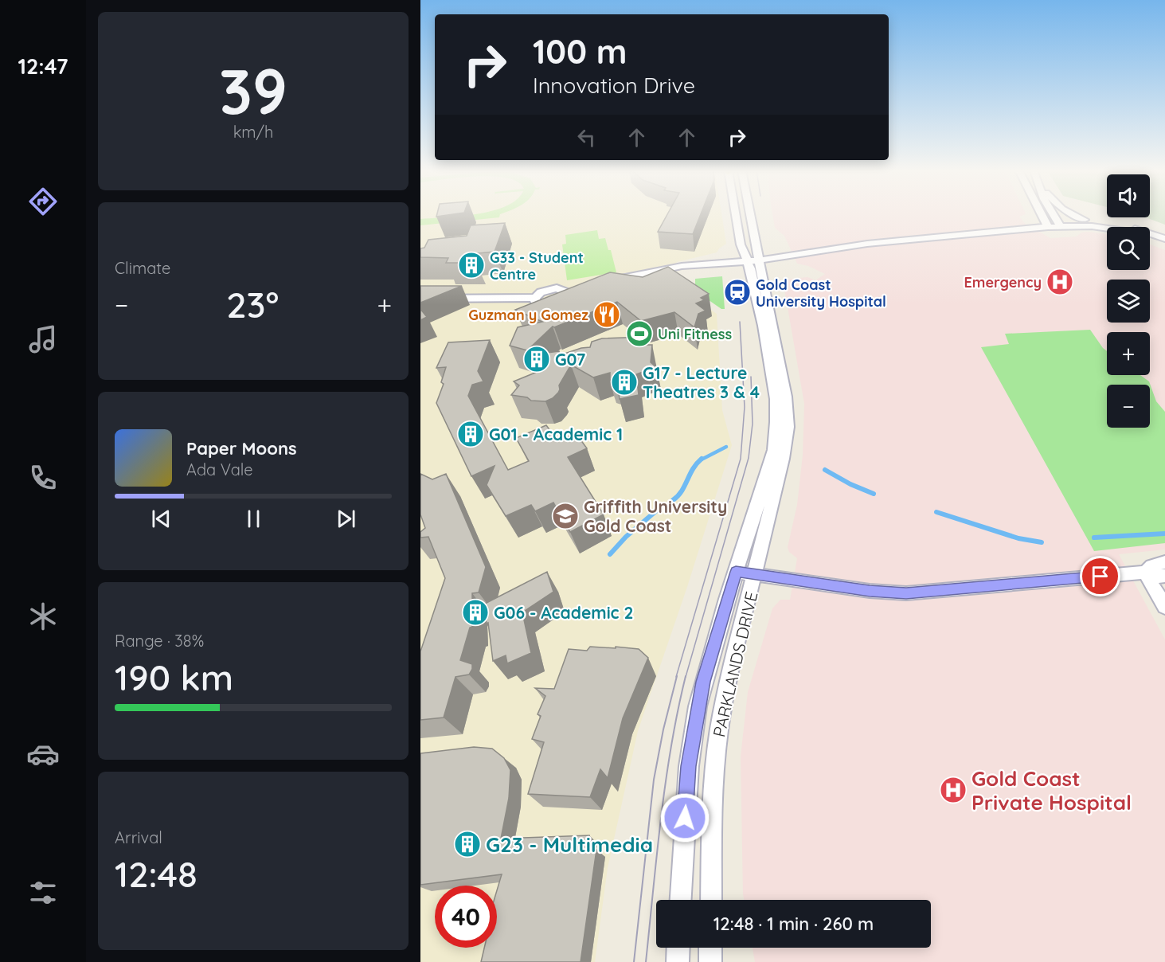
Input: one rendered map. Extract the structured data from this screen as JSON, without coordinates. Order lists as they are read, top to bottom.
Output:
{
  "streets": {
    "street": ["PARKLANDS DRIVE"]
  },
  "places": {
    "building": [
      "G33 - Student Centre",
      "G07",
      "G17 - Lecture Theatres 3 & 4",
      "G01 - Academic 1",
      "G06 - Academic 2",
      "G23 - Multimedia"
    ],
    "hospital": ["Emergency", "Gold Coast Private Hospital"],
    "station": ["Gold Coast University Hospital"],
    "restaurant": ["Guzman y Gomez"],
    "sports": ["Uni Fitness"],
    "school or university": ["Griffith University Gold Coast"]
  },
  "page": {
    "tabs": "12:47",
    "tile": [
      ["39", "km/h"],
      "Climate",
      ["Range · 38%", "190 km"],
      ["Arrival", "12:48"]
    ],
    "turn": ["100 m", "Innovation Drive"],
    "map_buttons": ["+", "−"],
    "heat": ["−", "23°", "+"],
    "song": ["Paper Moons", "Ada Vale"],
    "limit": "40",
    "trip": "12:48 · 1 min · 260 m"
  }
}
